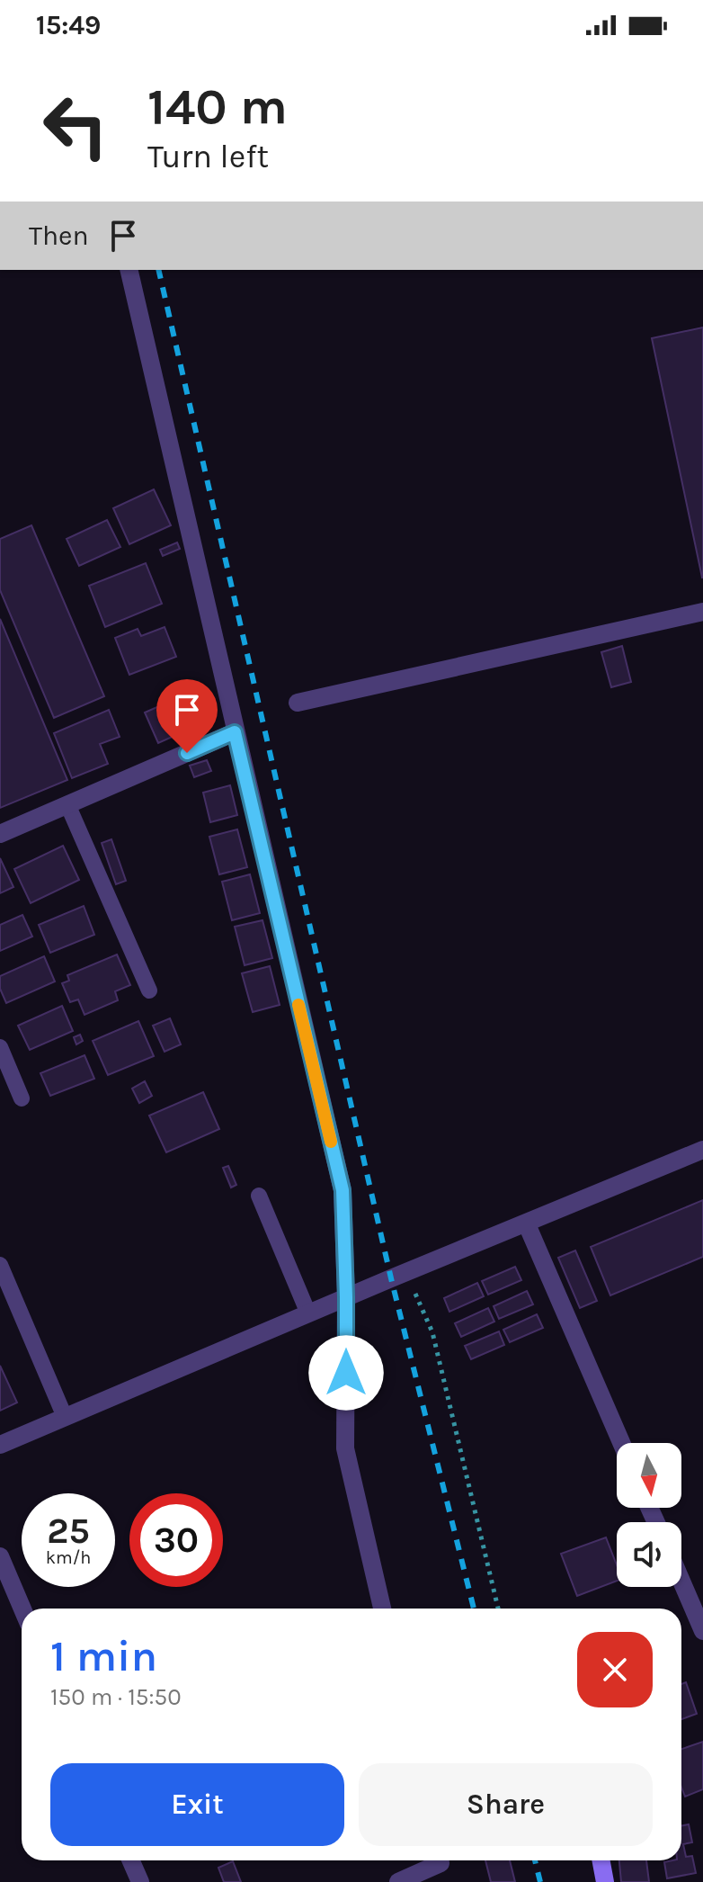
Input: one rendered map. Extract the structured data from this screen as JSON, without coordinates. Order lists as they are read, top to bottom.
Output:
{
  "north": "bottom",
  "page": {
    "status": "15:49",
    "turn": ["140 m", "Turn left"],
    "then": "Then",
    "speed": "25 km/h",
    "limit": "30",
    "heading": ["1 min", "150 m · 15:50"],
    "buttons": ["Exit", "Share"]
  }
}
